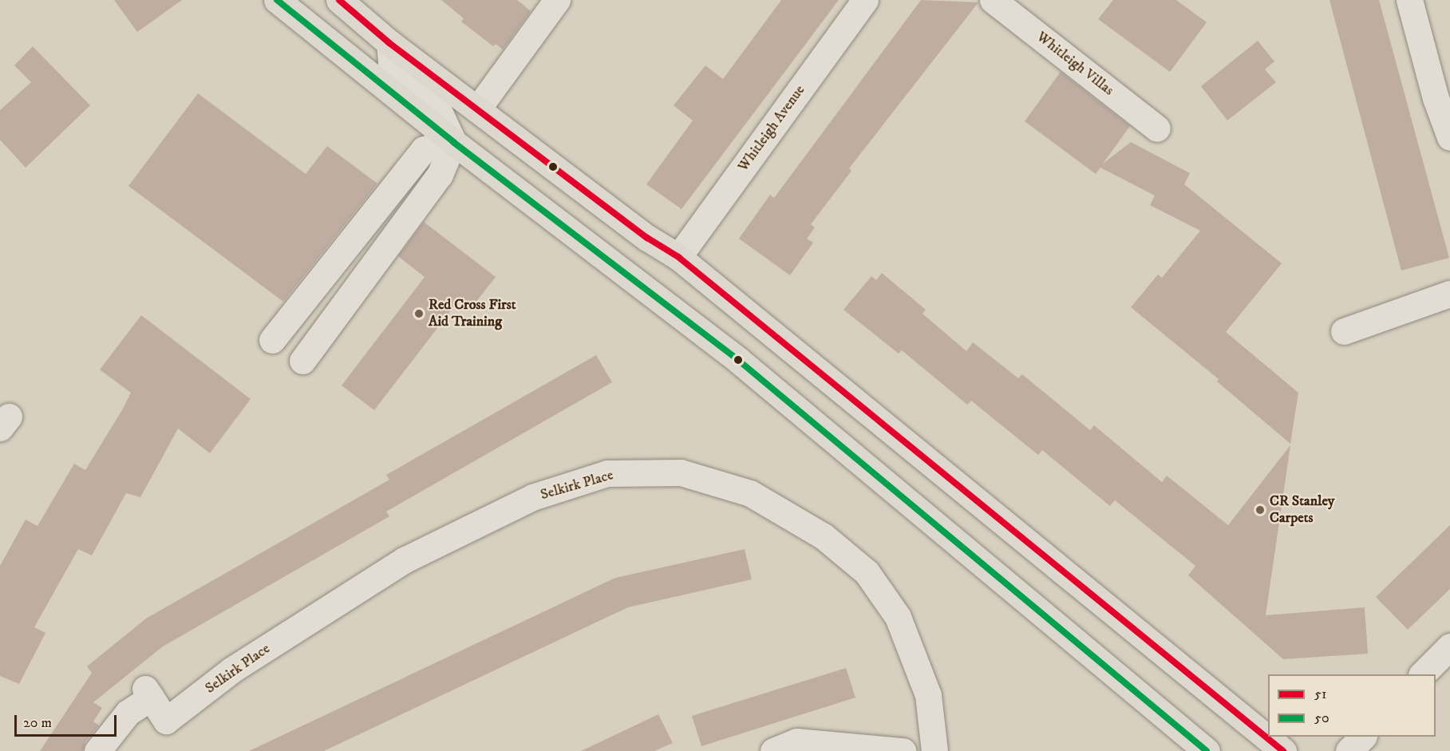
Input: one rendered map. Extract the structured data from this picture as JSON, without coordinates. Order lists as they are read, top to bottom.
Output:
{
  "streets": {
    "street": ["Whitleigh Villas", "Whitleigh Avenue", "Selkirk Place"]
  },
  "places": ["Red Cross First Aid Training", "CR Stanley Carpets"],
  "lines": ["transit line 51", "transit line 50"],
  "legend": ["51", "50"],
  "scale_bar": "20 m"
}
